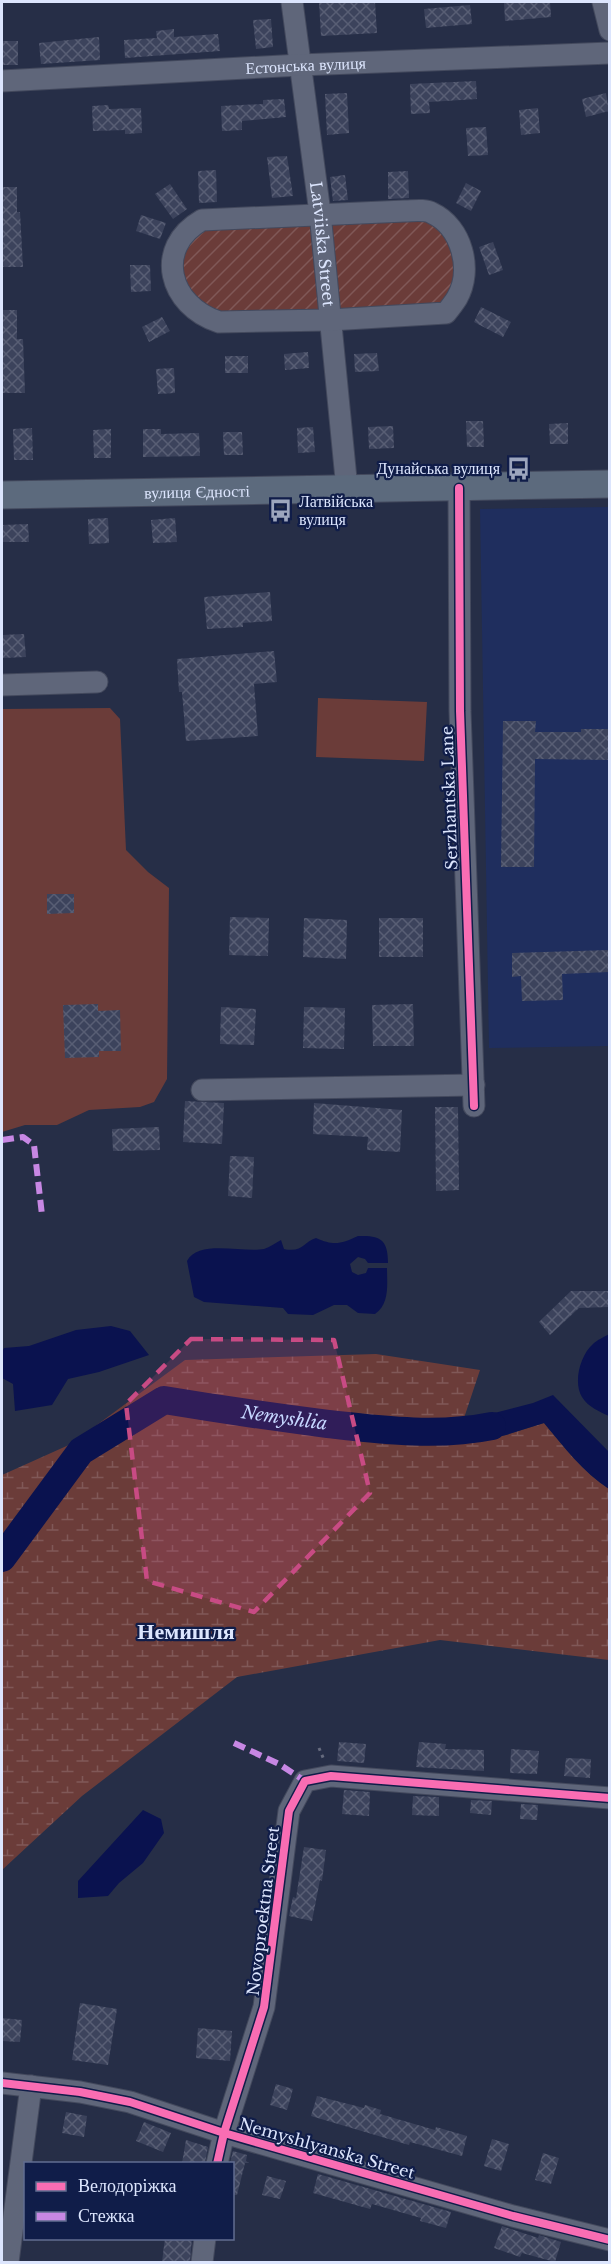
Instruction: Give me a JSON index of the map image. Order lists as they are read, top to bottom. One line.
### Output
{"streets":{"main road":["вулиця Єдності"],"street":["Естонська вулиця","Latviiska Street","Serzhantska Lane","Novoproektna Street","Nemyshlyanska Street"]},"crossings":[["Естонська вулиця","Latviiska Street"],["Latviiska Street","вулиця Єдності"],["вулиця Єдності","Serzhantska Lane"],["Novoproektna Street","Nemyshlyanska Street"]],"districts":["Немишля"],"water":["Nemyshlia"],"places":{"bus stop":["Дунайська вулиця","Латвійська вулиця"]},"legend":["Велодоріжка","Стежка"]}
